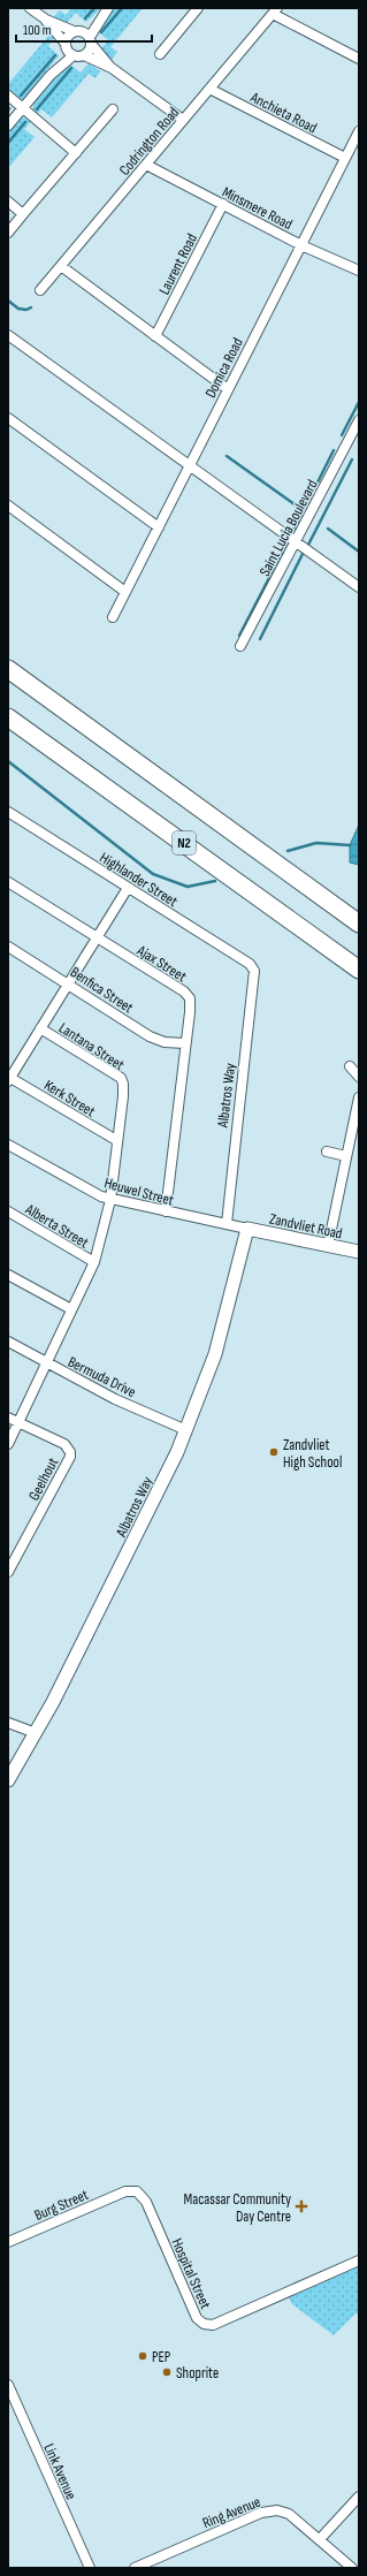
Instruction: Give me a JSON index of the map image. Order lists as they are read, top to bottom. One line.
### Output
{"streets":{"highway":["N2"],"street":["Anchieta Road","Codrington Road","Minsmere Road","Laurent Road","Domica Road","Saint Lucia Boulevard","Highlander Street","Ajax Street","Benfica Street","Lantana Street","Albatros Way","Kerk Street","Heuwel Street","Alberta Street","Zandvliet Road","Bermuda Drive","Geelhout","Burg Street","Hospital Street","Link Avenue","Ring Avenue"]},"crossings":[["Anchieta Road","Codrington Road"],["Anchieta Road","Domica Road"],["Codrington Road","Minsmere Road"],["Minsmere Road","Laurent Road"],["Minsmere Road","Domica Road"],["Highlander Street","Albatros Way"],["Ajax Street","Benfica Street"],["Ajax Street","Heuwel Street"],["Lantana Street","Kerk Street"],["Lantana Street","Heuwel Street"],["Lantana Street","Alberta Street"],["Lantana Street","Bermuda Drive"],["Lantana Street","Geelhout"],["Albatros Way","Heuwel Street"],["Albatros Way","Zandvliet Road"],["Albatros Way","Bermuda Drive"],["Heuwel Street","Zandvliet Road"],["Burg Street","Hospital Street"]],"places":{"other":["Zandvliet High School","PEP","Shoprite"],"health":["Macassar Community Day Centre"]},"scale_bar":"100 m"}
